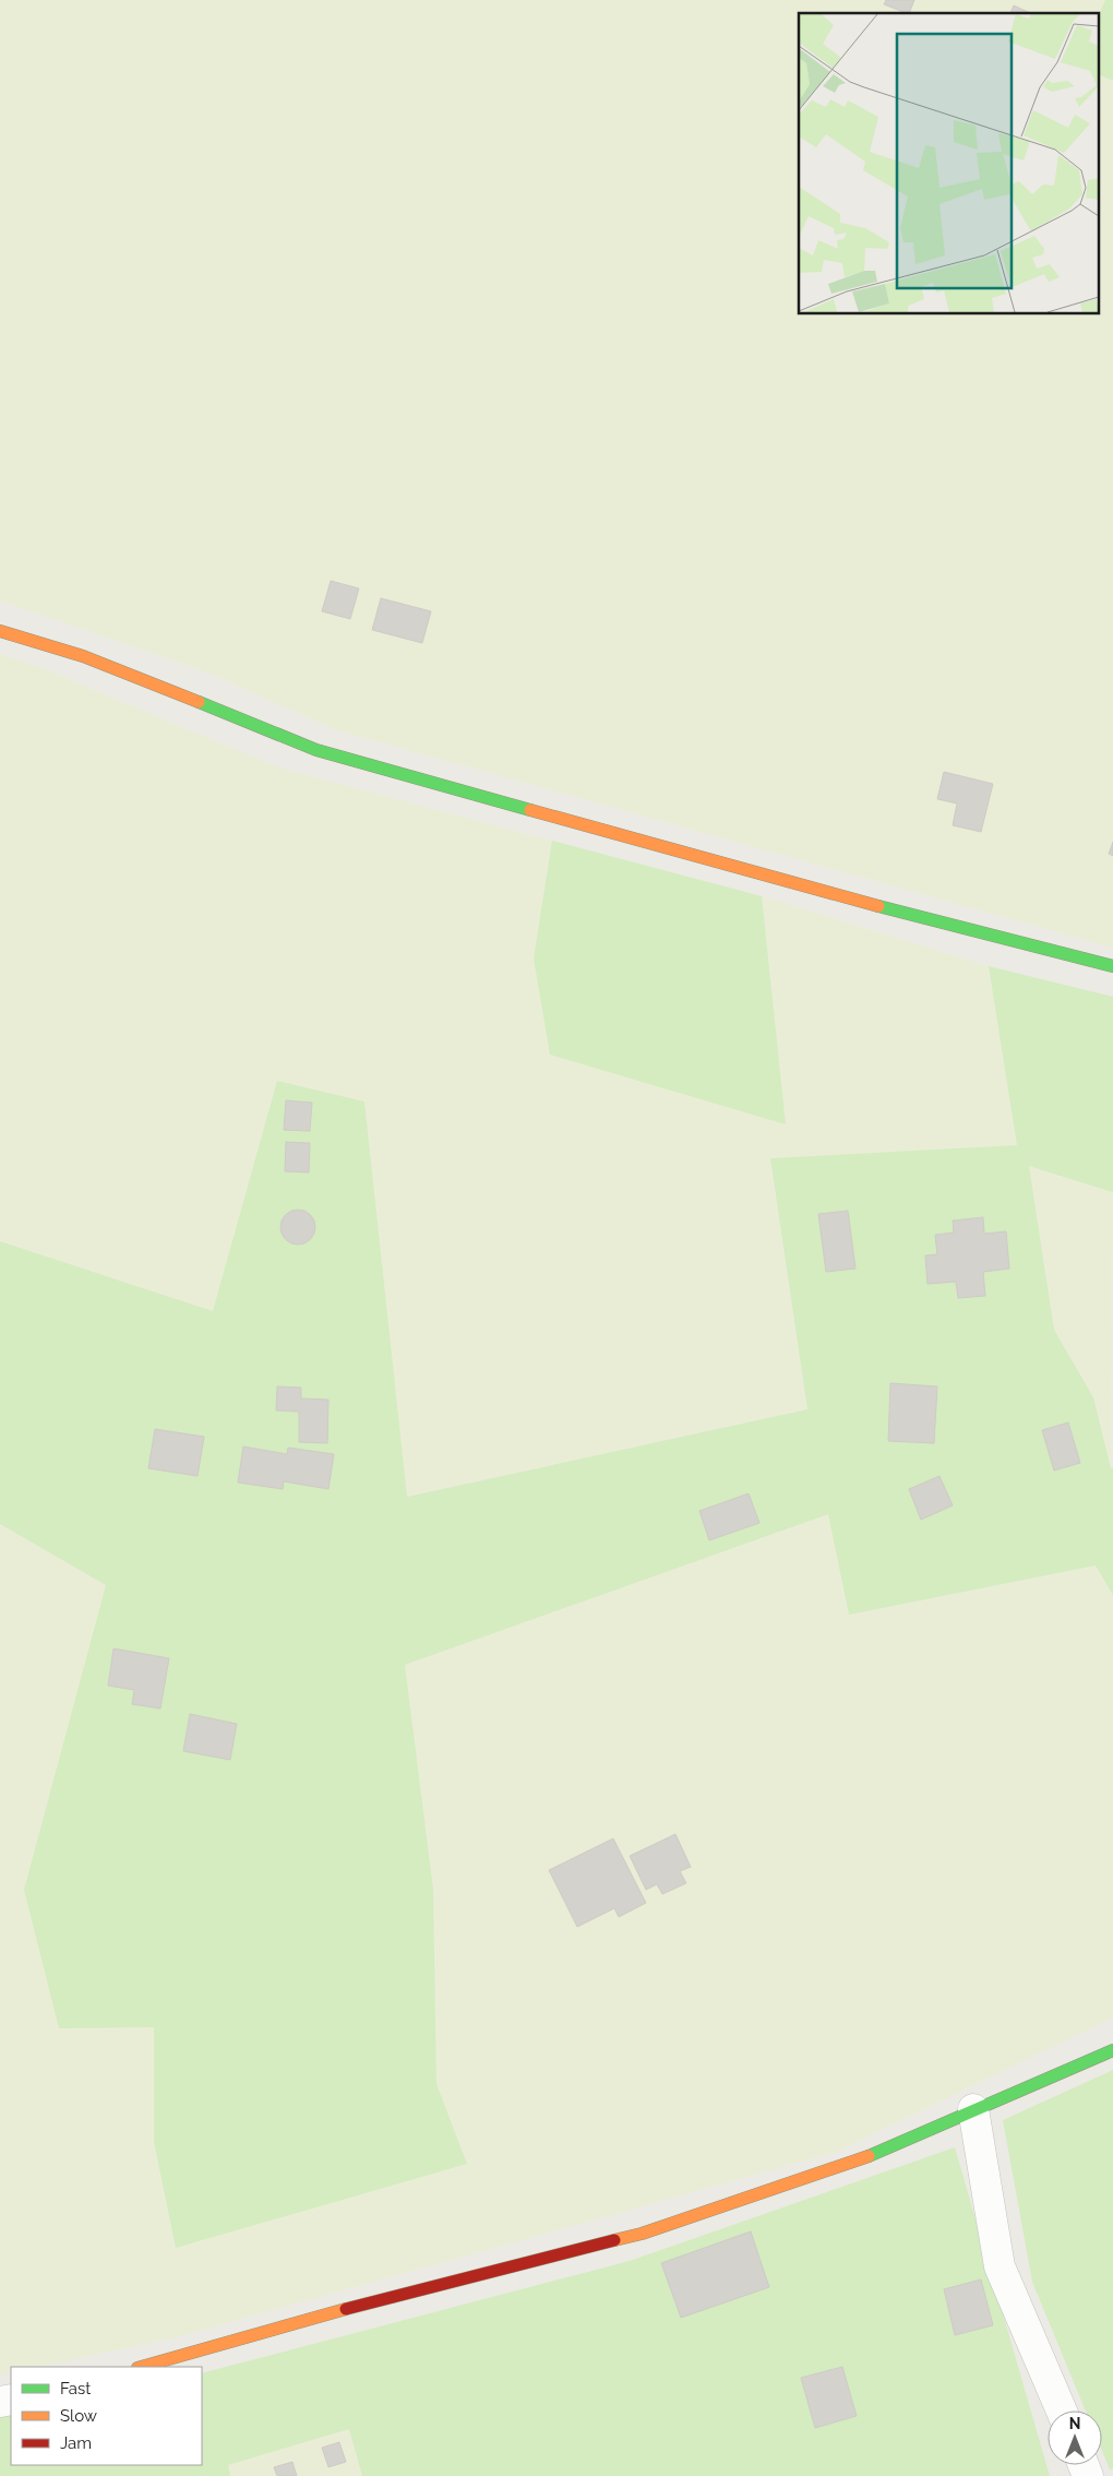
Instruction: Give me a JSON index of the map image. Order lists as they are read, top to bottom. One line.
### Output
{"legend":["Fast","Slow","Jam"],"north":"top"}
